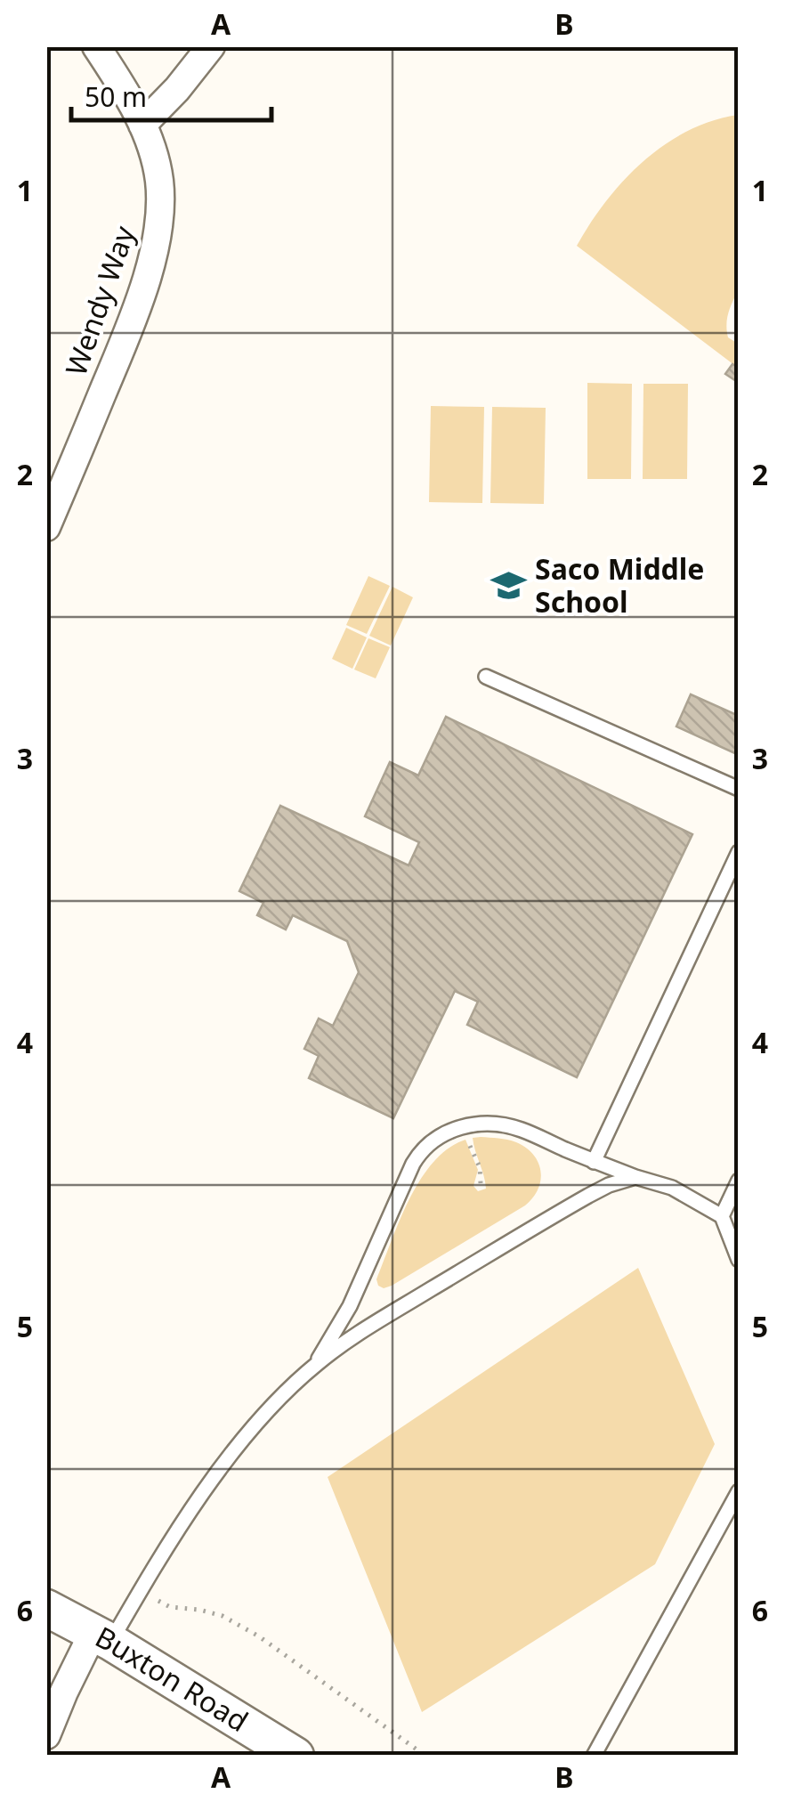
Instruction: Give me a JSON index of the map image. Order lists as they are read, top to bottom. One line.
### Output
{"streets":{"main road":["Buxton Road"],"street":["Wendy Way"]},"places":{"school or university":["Saco Middle School"]},"scale_bar":"50 m","grid":{"columns":["A","B"],"rows":["1","2","3","4","5","6"]}}
